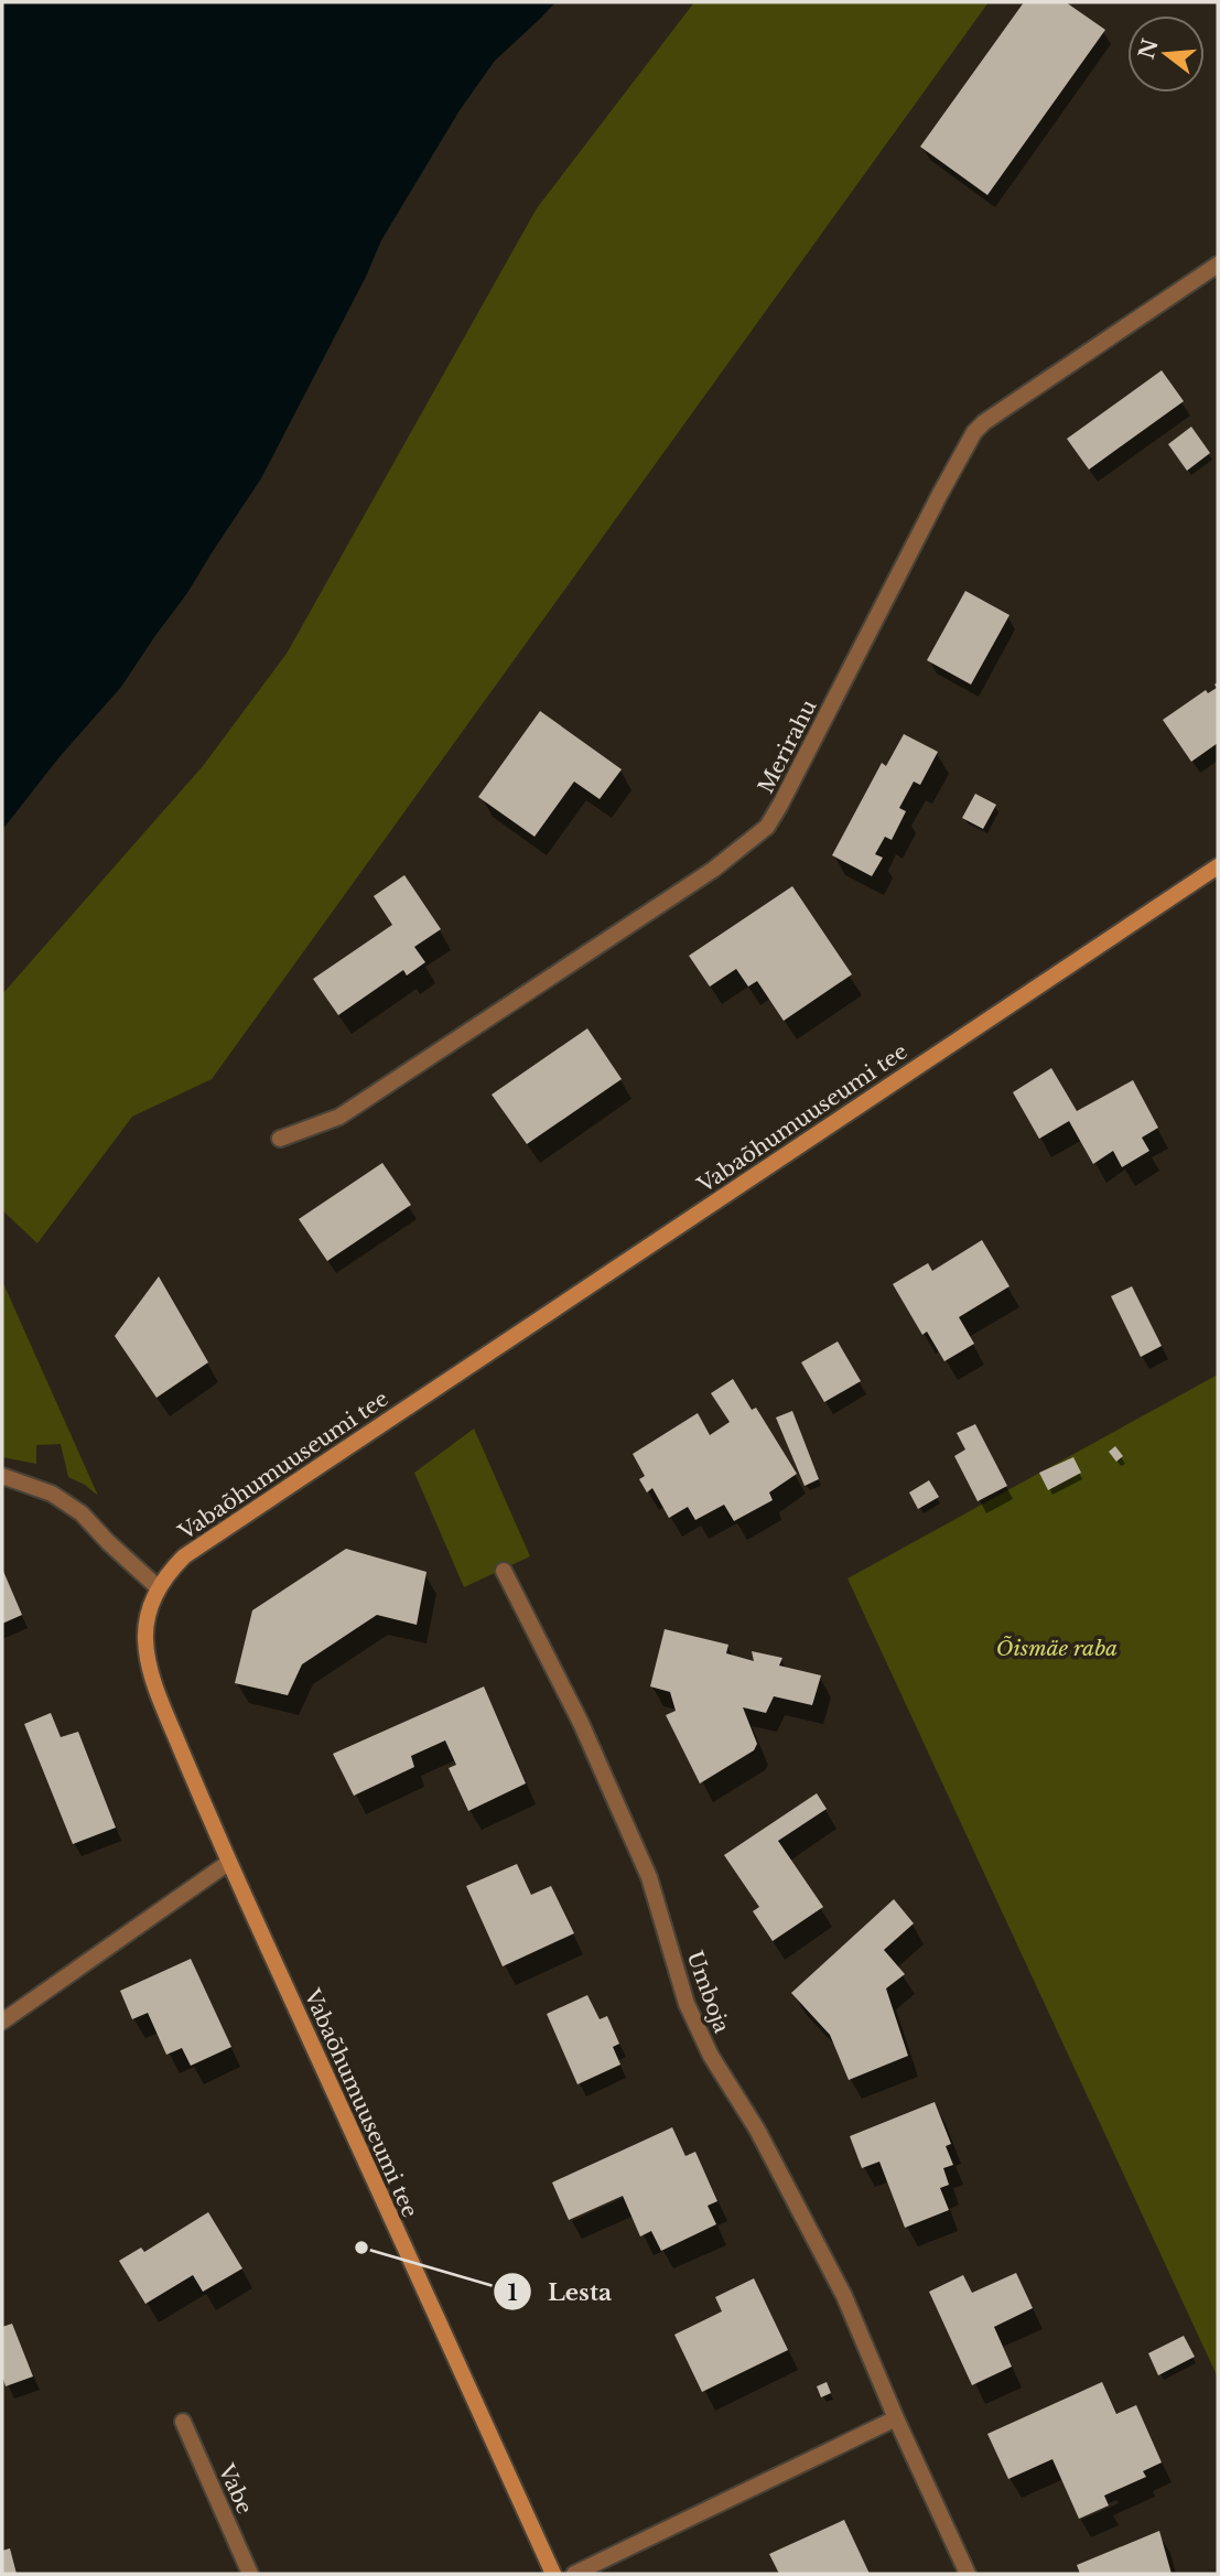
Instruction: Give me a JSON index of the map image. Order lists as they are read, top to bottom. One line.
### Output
{"streets":{"street":["Merirahu","Vabaõhumuuseumi tee","Umboja","Vabe"]},"parks":["Õismäe raba"],"places":["Lesta"],"north":"left"}
